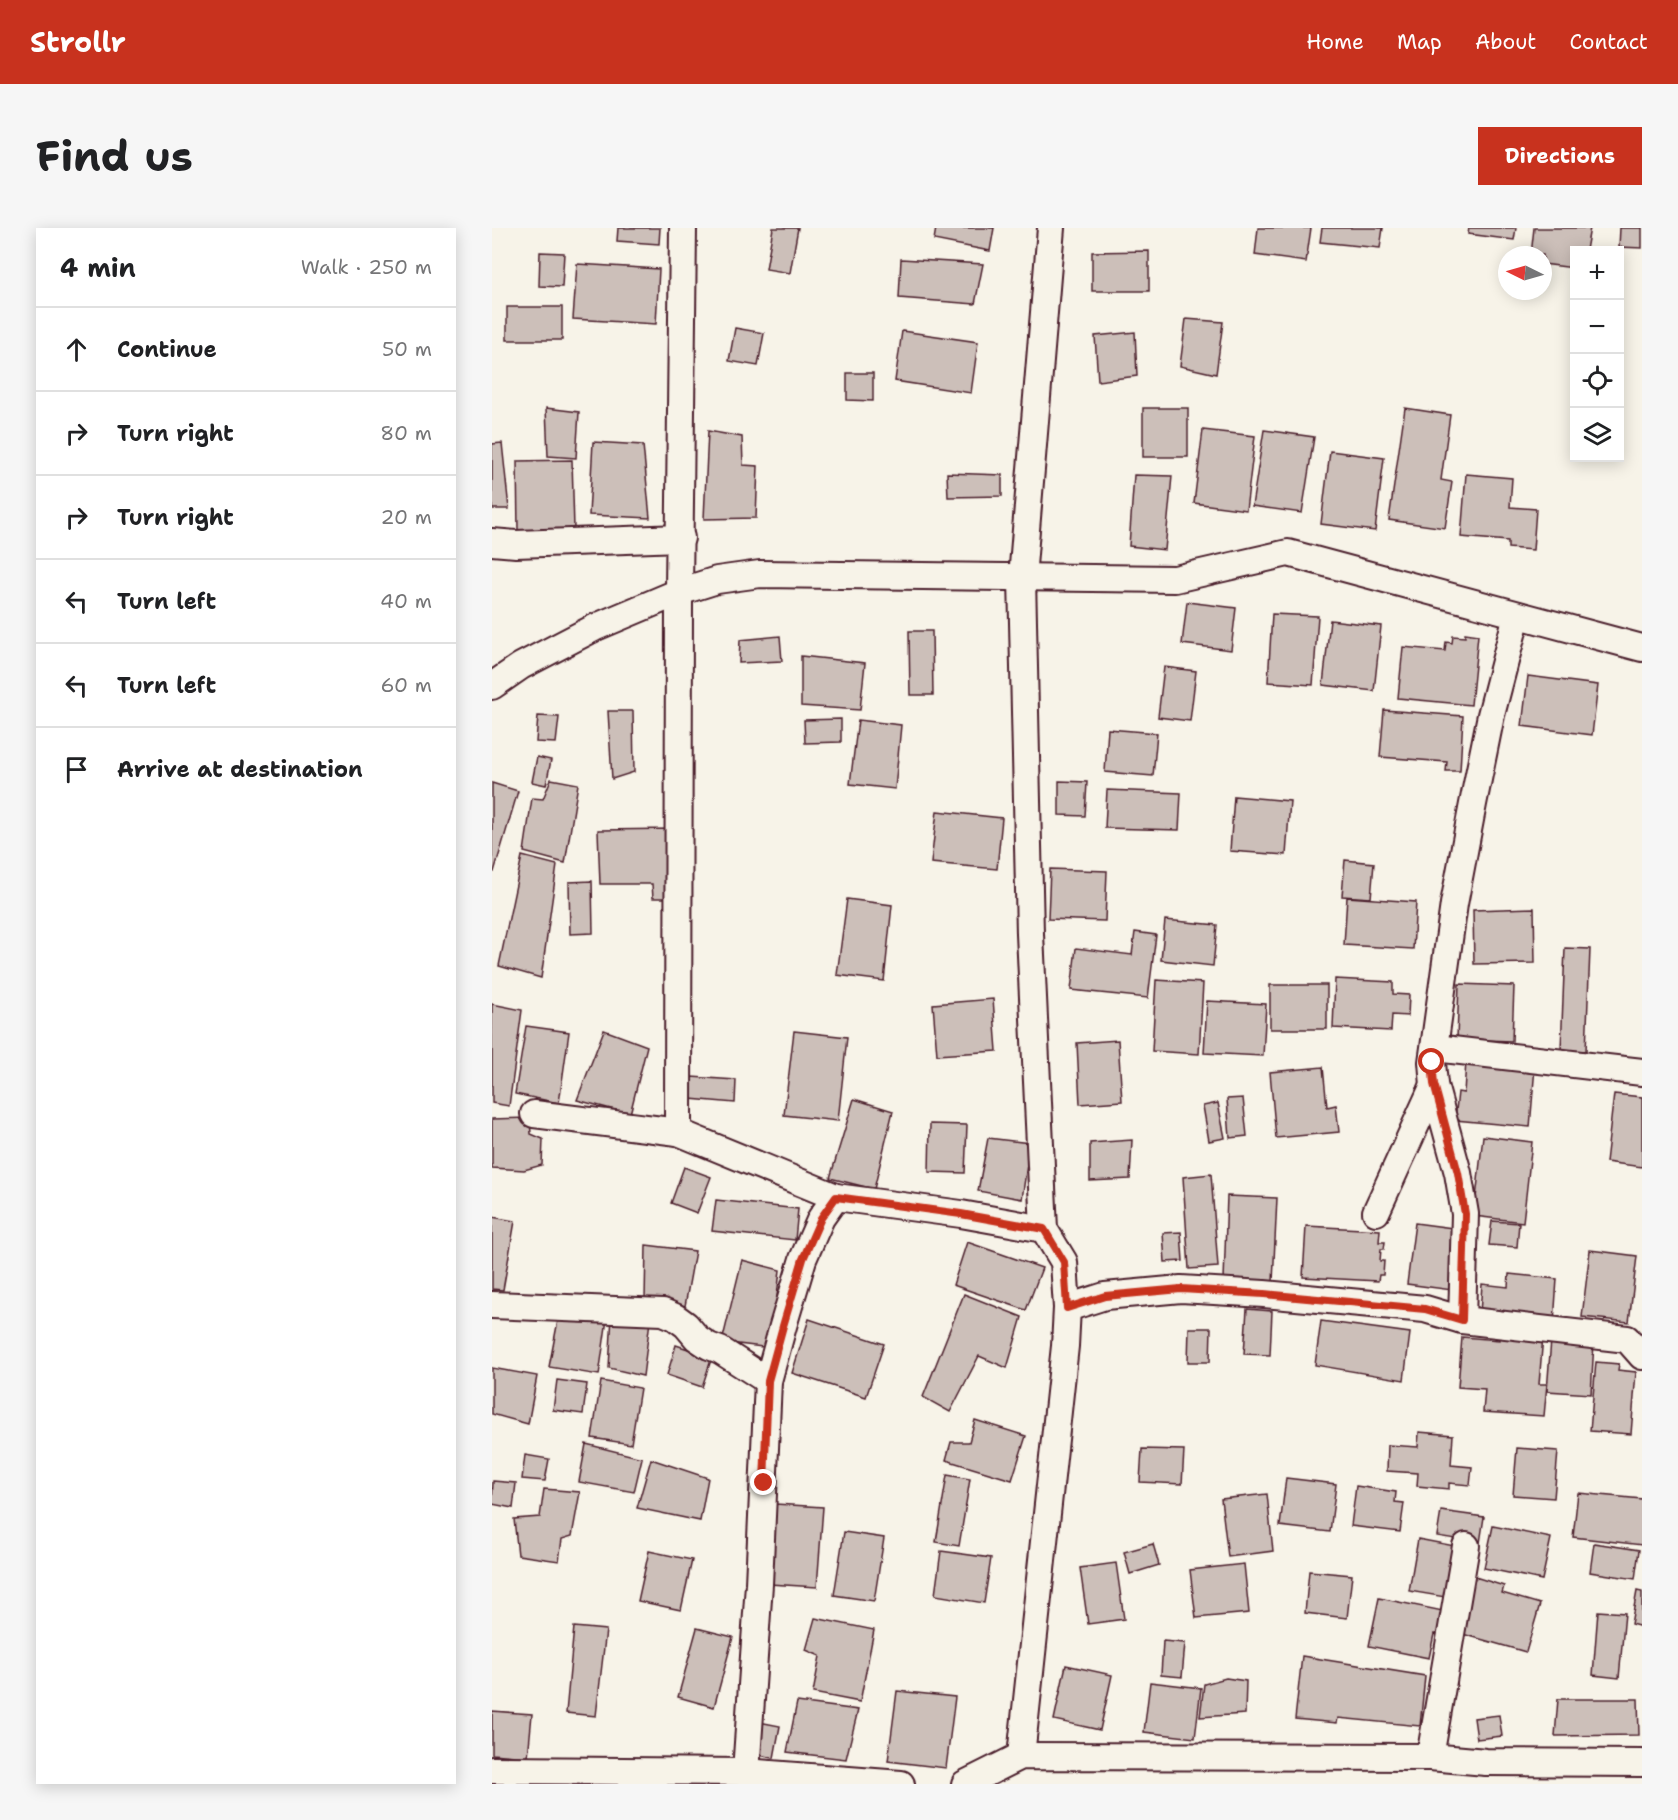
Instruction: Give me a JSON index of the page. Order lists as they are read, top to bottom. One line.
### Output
{"north":"left","page":{"header":"Strollr","nav":["Home","Map","About","Contact"],"buttons":"Directions","title":"Find us","heading":["4 min","Walk · 250 m"],"map_buttons":["+","−"],"list":[["Continue","50 m"],["Turn right","80 m"],["Turn right","20 m"],["Turn left","40 m"],["Turn left","60 m"],"Arrive at destination"]}}
